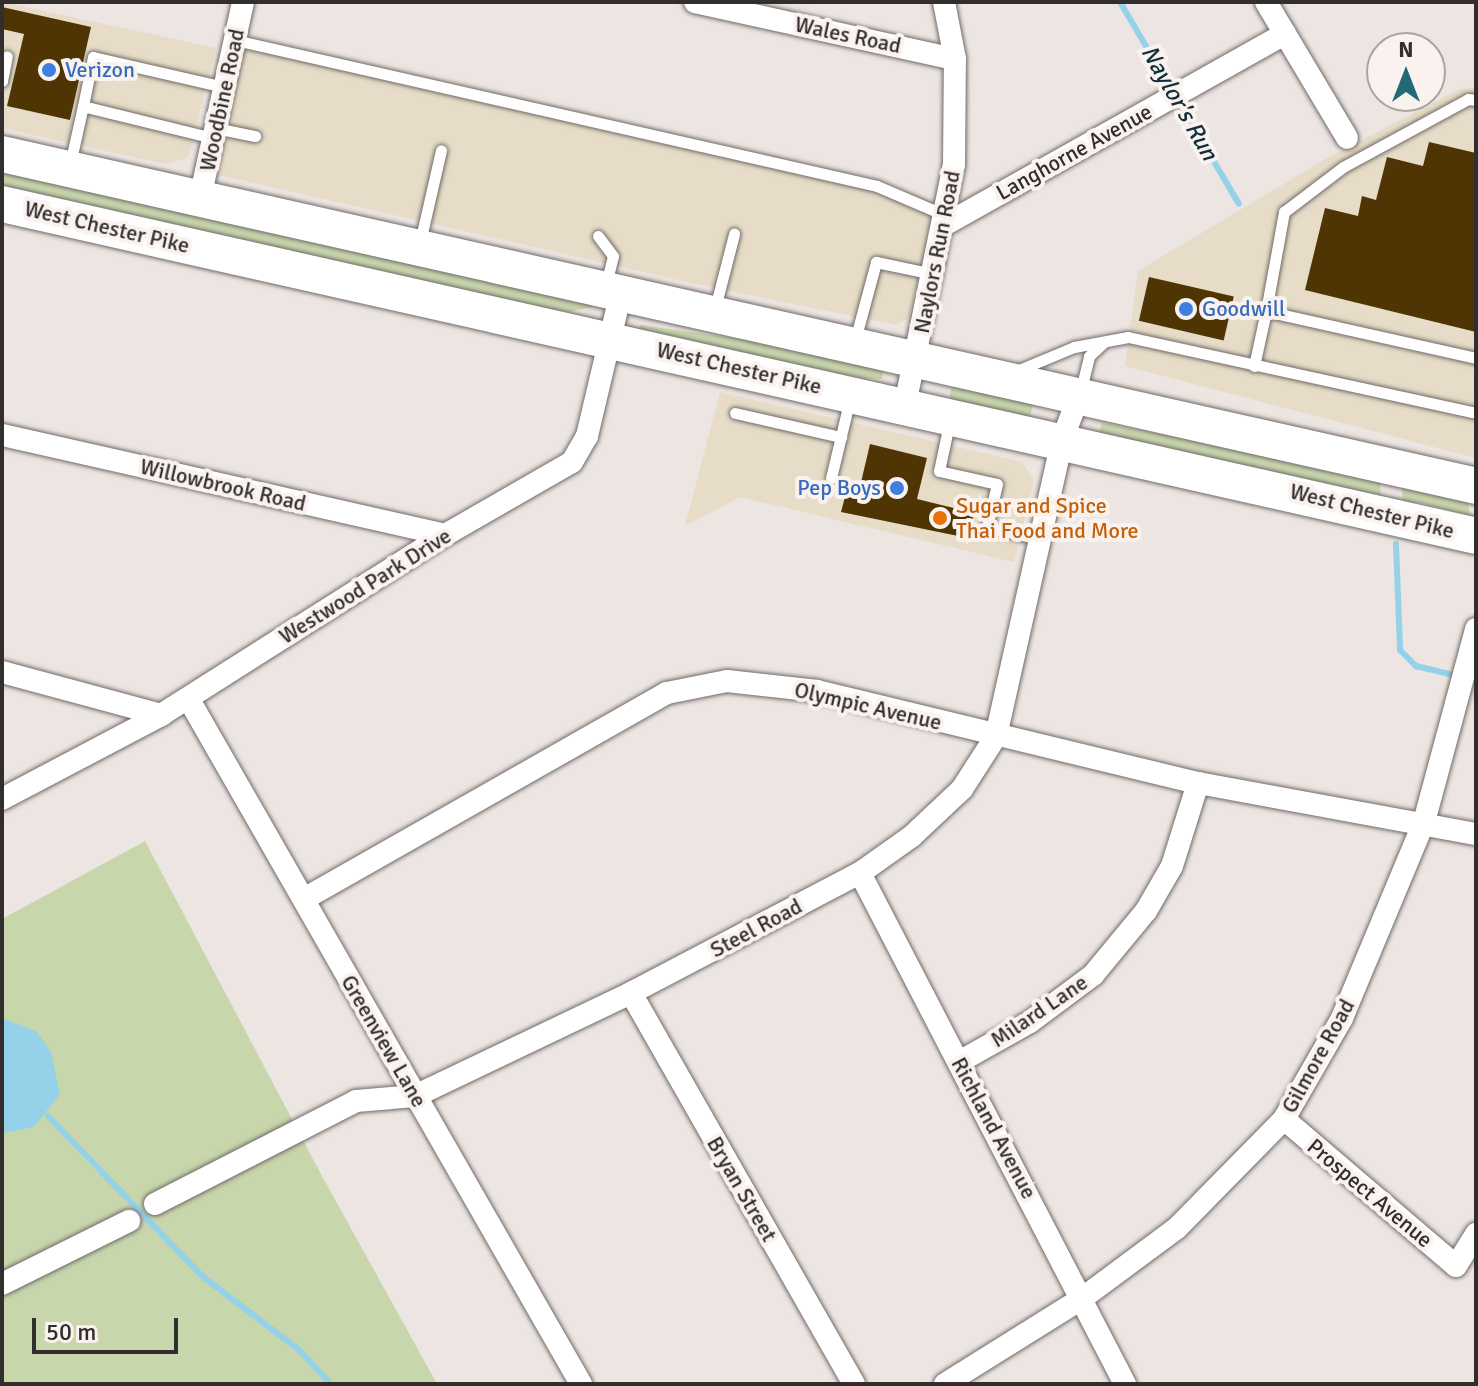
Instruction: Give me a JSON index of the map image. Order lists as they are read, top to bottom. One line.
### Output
{"streets":{"highway":["West Chester Pike"],"street":["Wales Road","Woodbine Road","Langhorne Avenue","Naylors Run Road","Willowbrook Road","Westwood Park Drive","Olympic Avenue","Steel Road","Milard Lane","Greenview Lane","Gilmore Road","Richland Avenue","Bryan Street","Prospect Avenue"]},"crossings":[["Wales Road","Naylors Run Road"],["Langhorne Avenue","Naylors Run Road"],["West Chester Pike","Naylors Run Road"],["West Chester Pike","Westwood Park Drive"],["West Chester Pike","Steel Road"],["Willowbrook Road","Westwood Park Drive"],["Westwood Park Drive","Greenview Lane"],["Olympic Avenue","Steel Road"],["Olympic Avenue","Milard Lane"],["Olympic Avenue","Greenview Lane"],["Olympic Avenue","Gilmore Road"],["Steel Road","Greenview Lane"],["Steel Road","Richland Avenue"],["Steel Road","Bryan Street"],["Milard Lane","Richland Avenue"],["Gilmore Road","Richland Avenue"],["Gilmore Road","Prospect Avenue"]],"water":["Naylor's Run"],"places":["Verizon","Goodwill","Pep Boys","Sugar and Spice Thai Food and More"],"scale_bar":"50 m","north":"top"}
